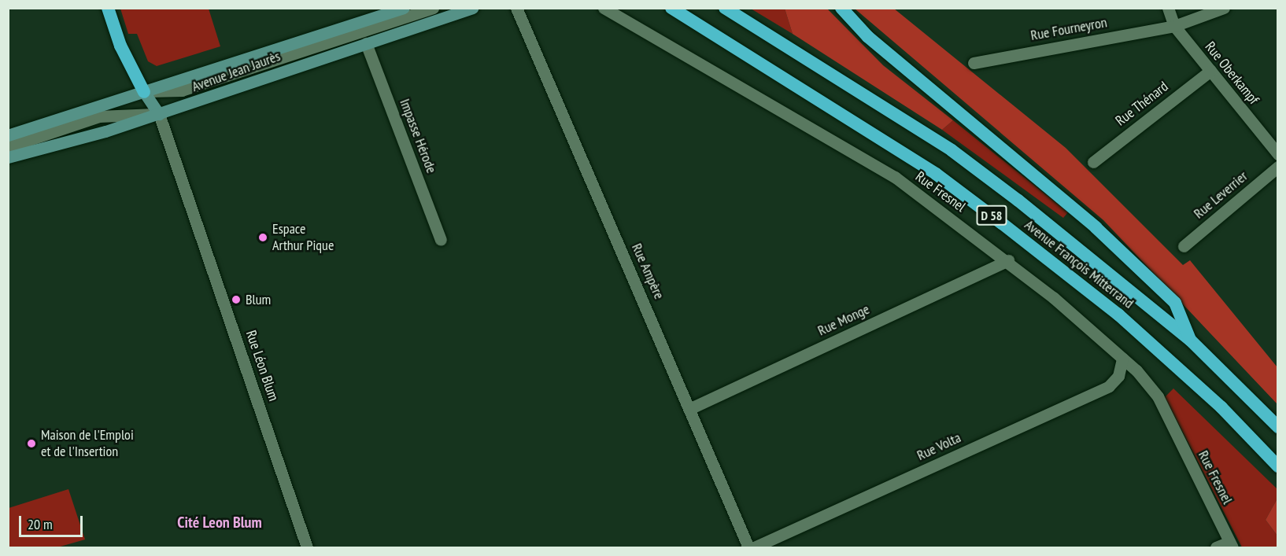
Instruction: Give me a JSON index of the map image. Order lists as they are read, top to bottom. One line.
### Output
{"streets":{"highway":["D 58","Avenue François Mitterrand"],"main road":["Avenue Jean Jaurès"],"street":["Rue Fourneyron","Rue Oberkampf","Rue Thénard","Impasse Hérode","Rue Fresnel","Rue Leverrier","Rue Ampère","Rue Monge","Rue Léon Blum","Rue Volta"]},"crossings":[["Rue Fourneyron","Rue Oberkampf"],["Avenue Jean Jaurès","Impasse Hérode"],["Avenue Jean Jaurès","Rue Léon Blum"],["Rue Oberkampf","Rue Thénard"],["Rue Fresnel","Rue Monge"],["Rue Fresnel","Rue Volta"],["Rue Ampère","Rue Monge"]],"districts":["Cité Leon Blum"],"places":["Espace Arthur Pique","Blum","Maison de l'Emploi et de l'Insertion"],"scale_bar":"20 m"}
